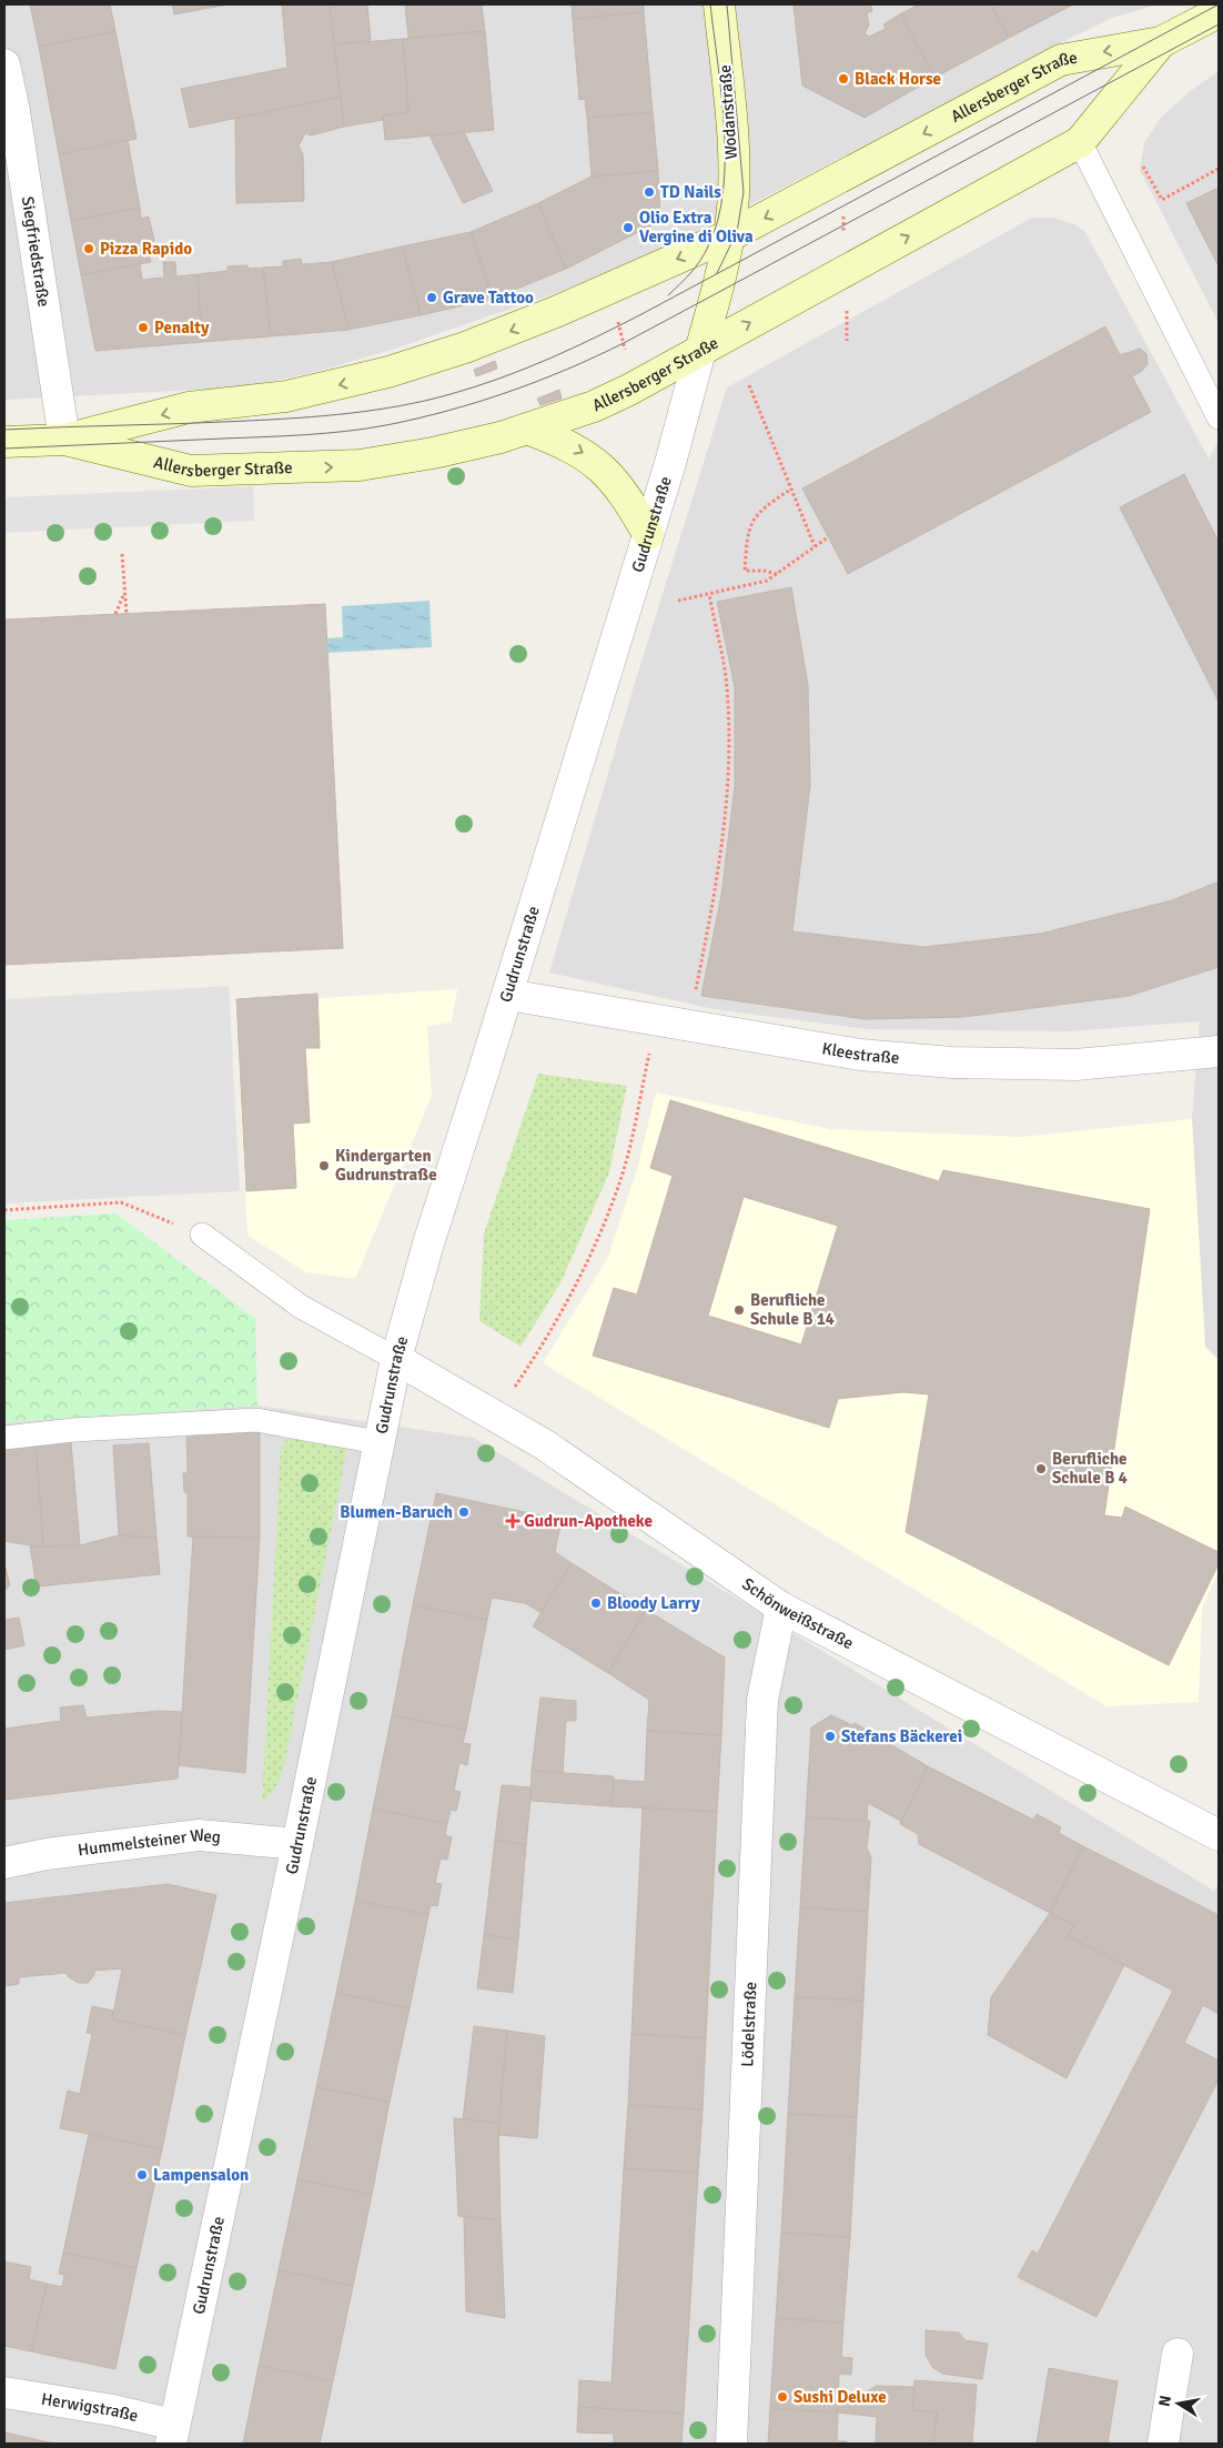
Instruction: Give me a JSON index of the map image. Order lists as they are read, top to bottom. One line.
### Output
{"streets":{"main road":["Allersberger Straße","Wodanstraße"],"street":["Siegfriedstraße","Gudrunstraße","Kleestraße","Schönweißstraße","Hummelsteiner Weg","Lödelstraße","Herwigstraße"]},"crossings":[["Allersberger Straße","Wodanstraße"],["Allersberger Straße","Siegfriedstraße"],["Allersberger Straße","Gudrunstraße"],["Wodanstraße","Gudrunstraße"],["Gudrunstraße","Kleestraße"],["Gudrunstraße","Schönweißstraße"],["Gudrunstraße","Hummelsteiner Weg"],["Gudrunstraße","Herwigstraße"],["Schönweißstraße","Lödelstraße"]],"places":{"other":["Black Horse","TD Nails","Olio Extra Vergine di Oliva","Pizza Rapido","Grave Tattoo","Penalty","Kindergarten Gudrunstraße","Berufliche Schule B 14","Berufliche Schule B 4","Blumen-Baruch","Bloody Larry","Stefans Bäckerei","Lampensalon","Sushi Deluxe"],"health":["Gudrun-Apotheke"]},"north":"left"}
